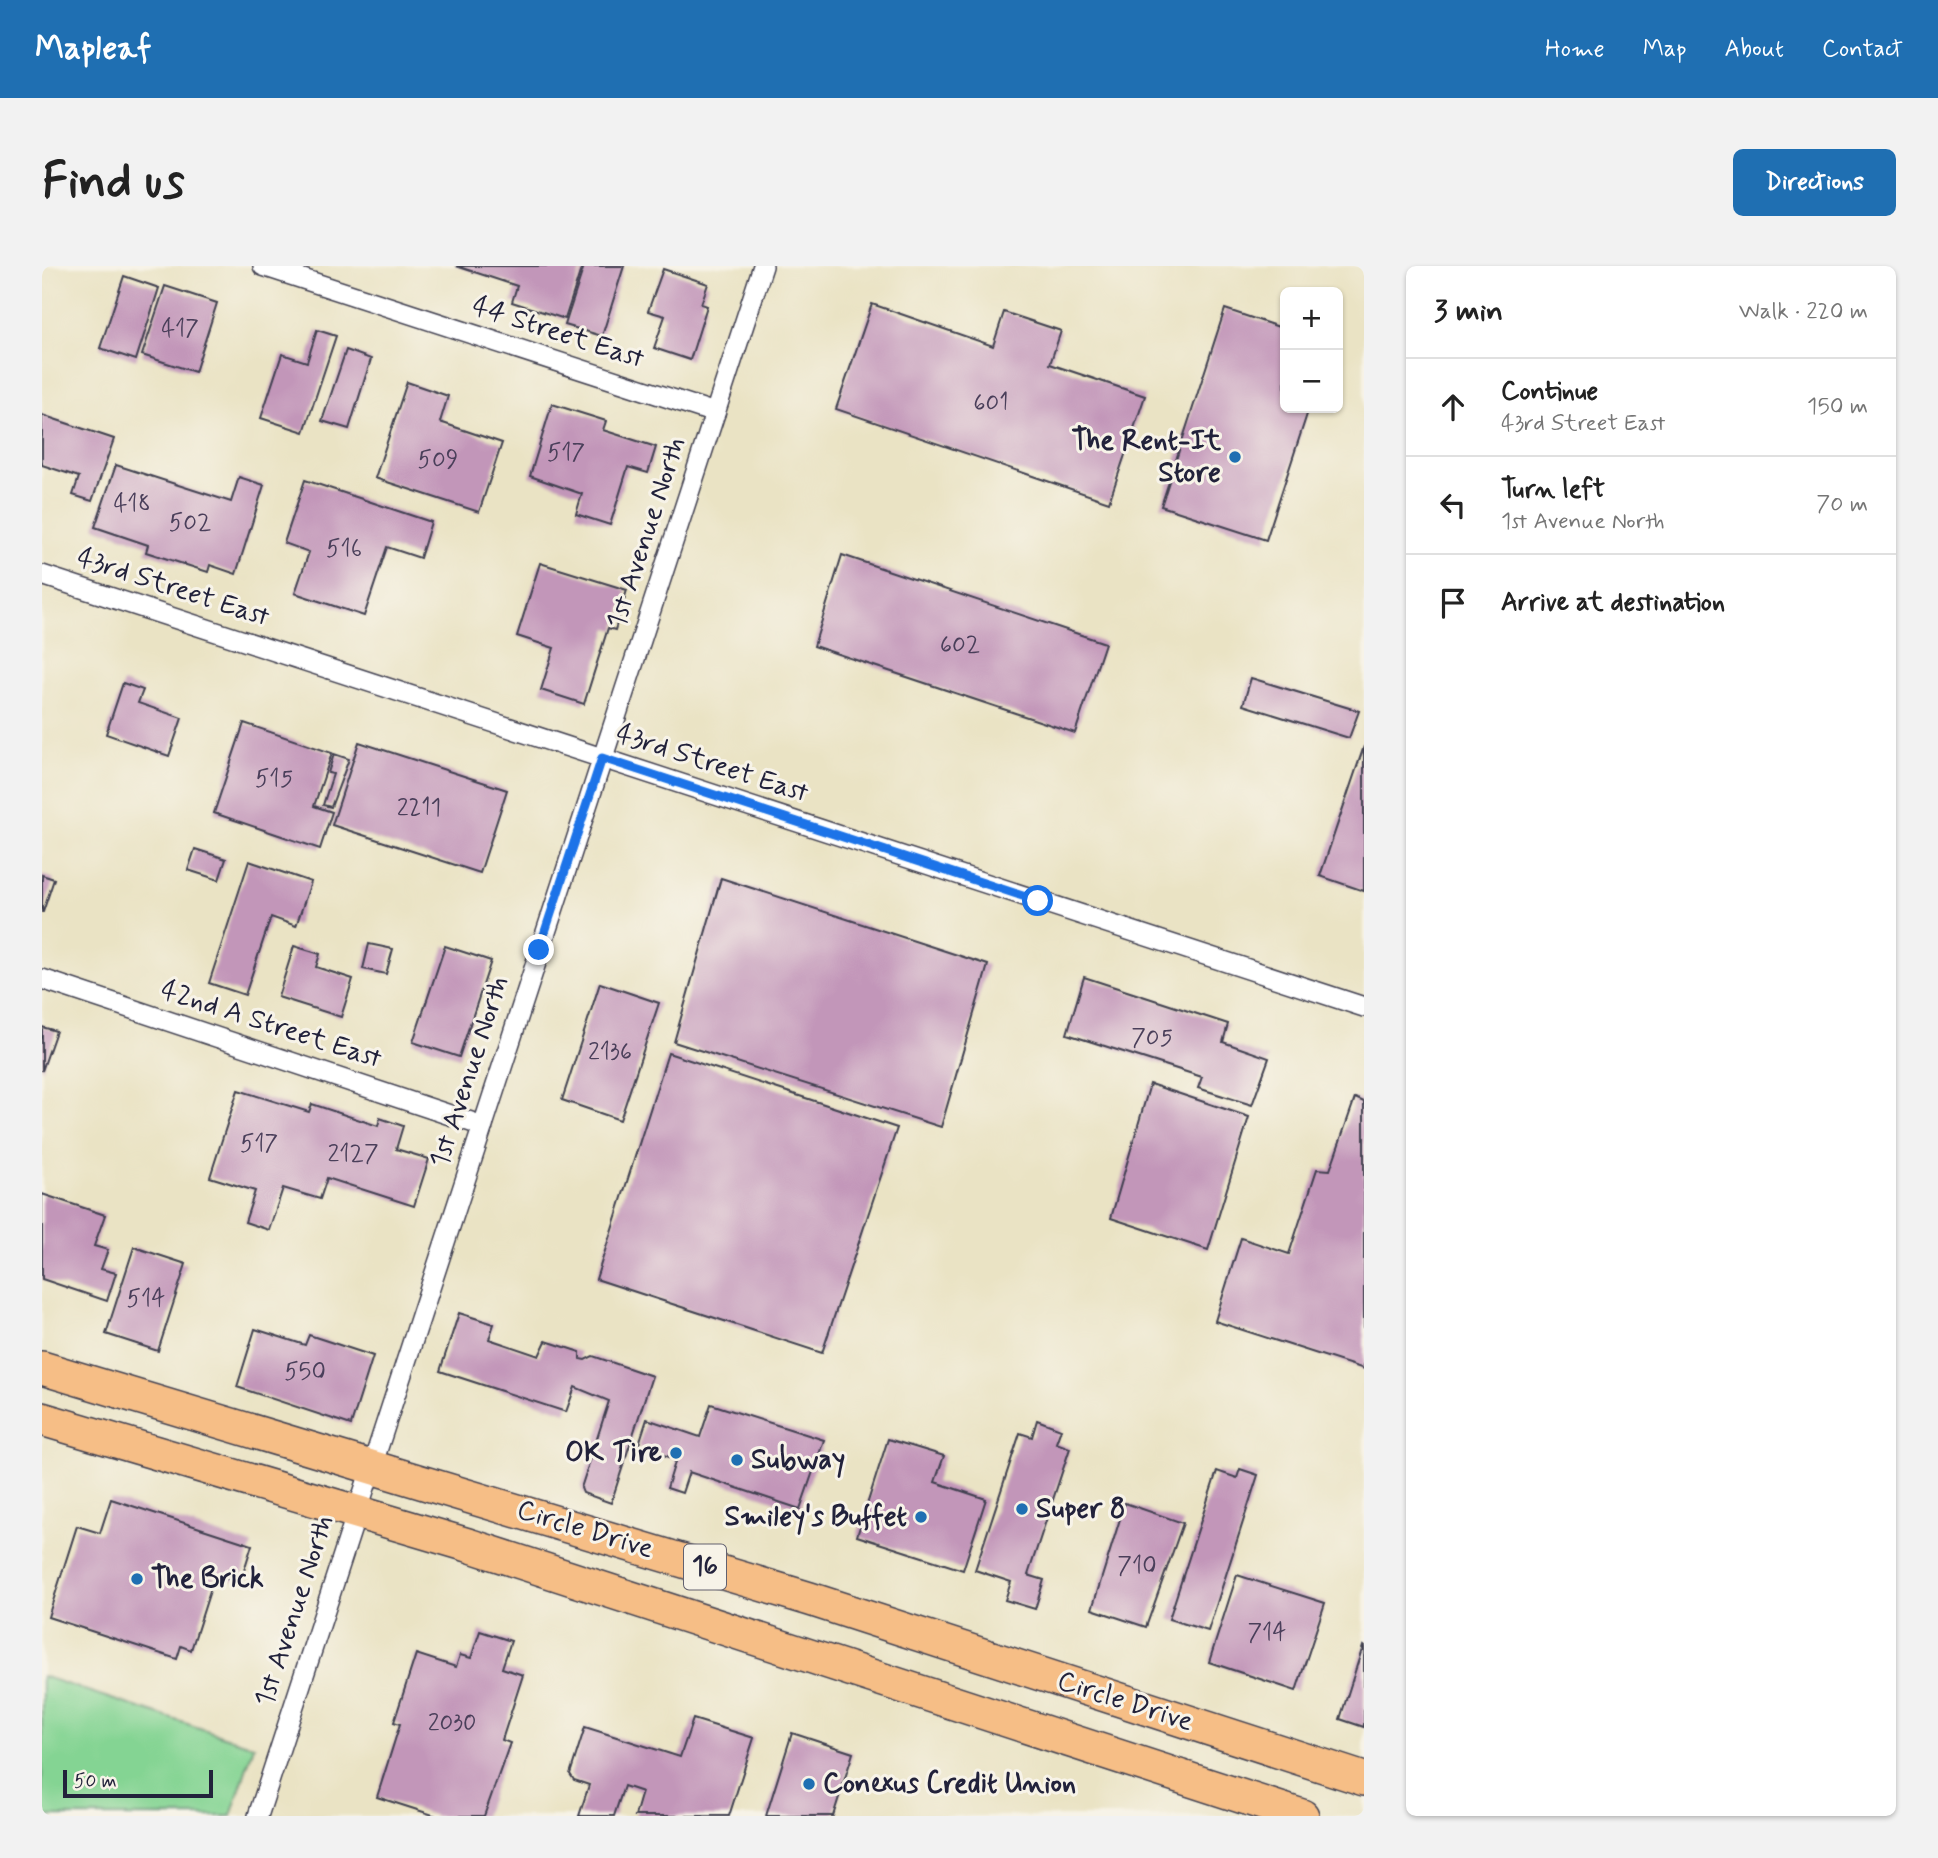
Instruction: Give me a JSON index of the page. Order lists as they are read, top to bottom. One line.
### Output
{"streets":{"highway":["Circle Drive","16"],"street":["44 Street East","1st Avenue North","43rd Street East","42nd A Street East"]},"crossings":[["44 Street East","1st Avenue North"],["1st Avenue North","43rd Street East"],["1st Avenue North","42nd A Street East"],["1st Avenue North","Circle Drive"]],"places":["The Rent-It Store","OK Tire","Subway","Super 8","Smiley's Buffet","The Brick","Conexus Credit Union"],"house_numbers":["417","601","517","509","418","502","516","602","515","2211","705","2136","517","2127","514","550","710","714","2030"],"scale_bar":"50 m","page":{"header":"Mapleaf","nav":["Home","Map","About","Contact"],"buttons":"Directions","title":"Find us","heading":["3 min","Walk · 220 m"],"map_buttons":["+","−"],"list":[["Continue","43rd Street East","150 m"],["Turn left","1st Avenue North","70 m"],"Arrive at destination"],"scale":"50 m"}}
